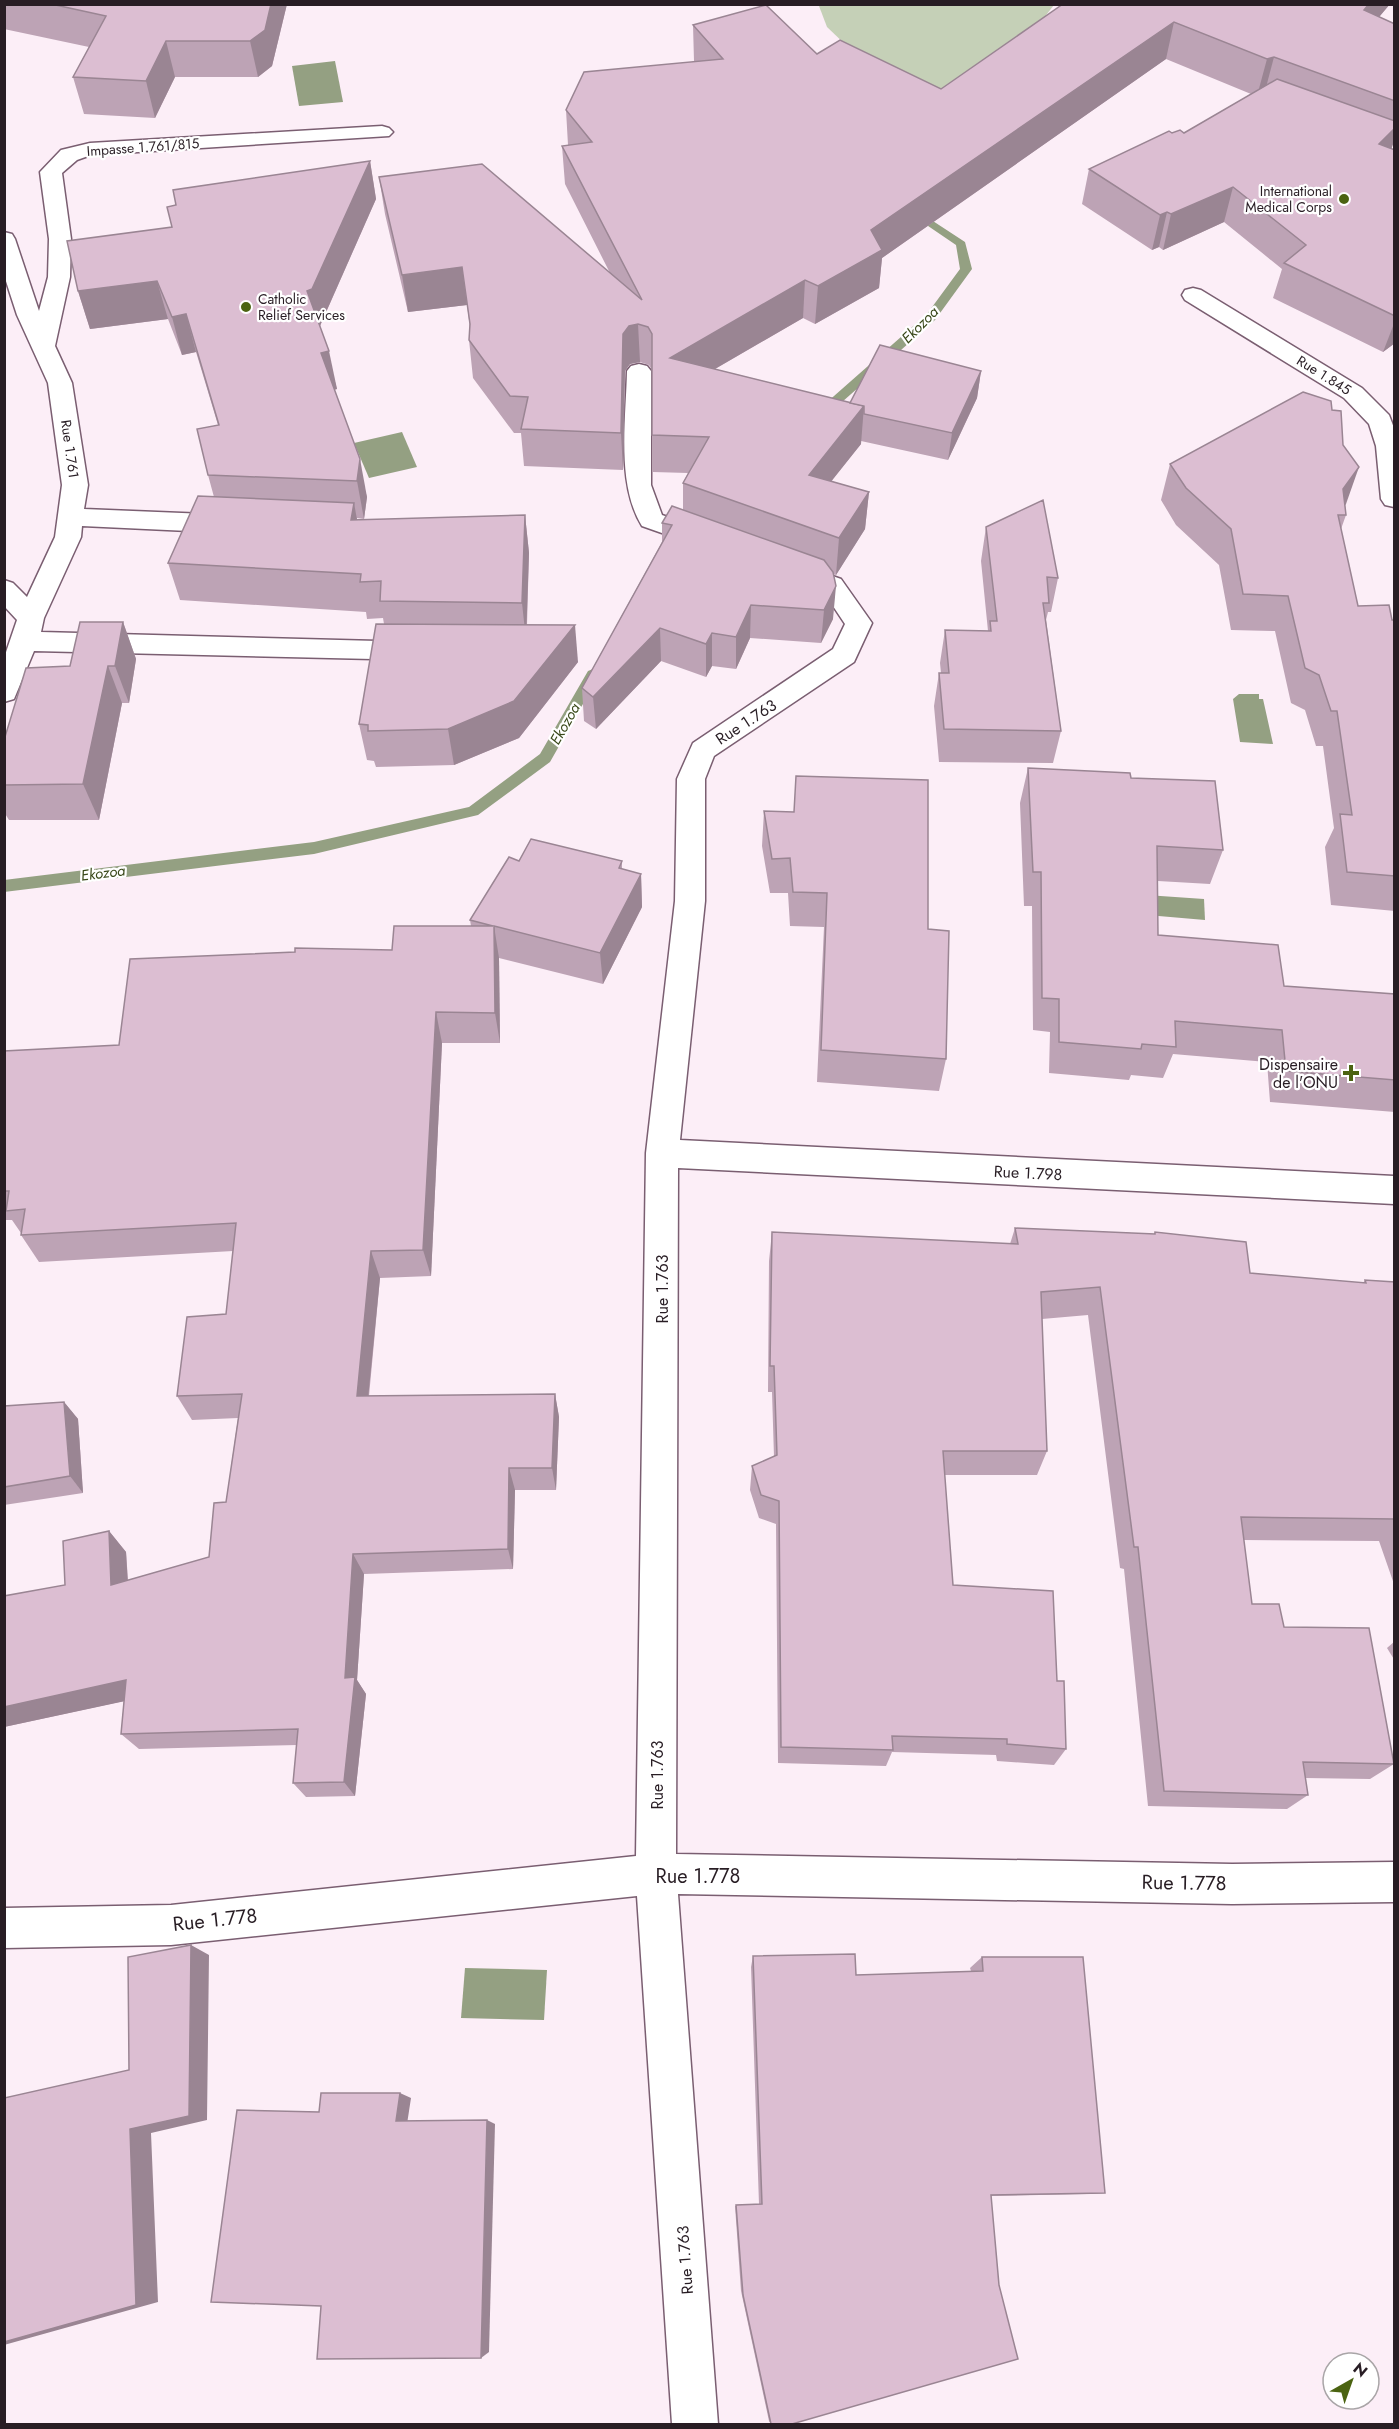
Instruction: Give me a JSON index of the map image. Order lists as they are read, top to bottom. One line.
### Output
{"streets":{"street":["Impasse 1.761/815","Rue 1.845","Rue 1.761","Rue 1.763","Rue 1.798","Rue 1.778"]},"crossings":[["Impasse 1.761/815","Rue 1.761"],["Rue 1.763","Rue 1.798"],["Rue 1.763","Rue 1.778"]],"water":["Ekozoa"],"places":{"other":["International Medical Corps","Catholic Relief Services"],"health":["Dispensaire de l'ONU"]},"north":"top right"}
